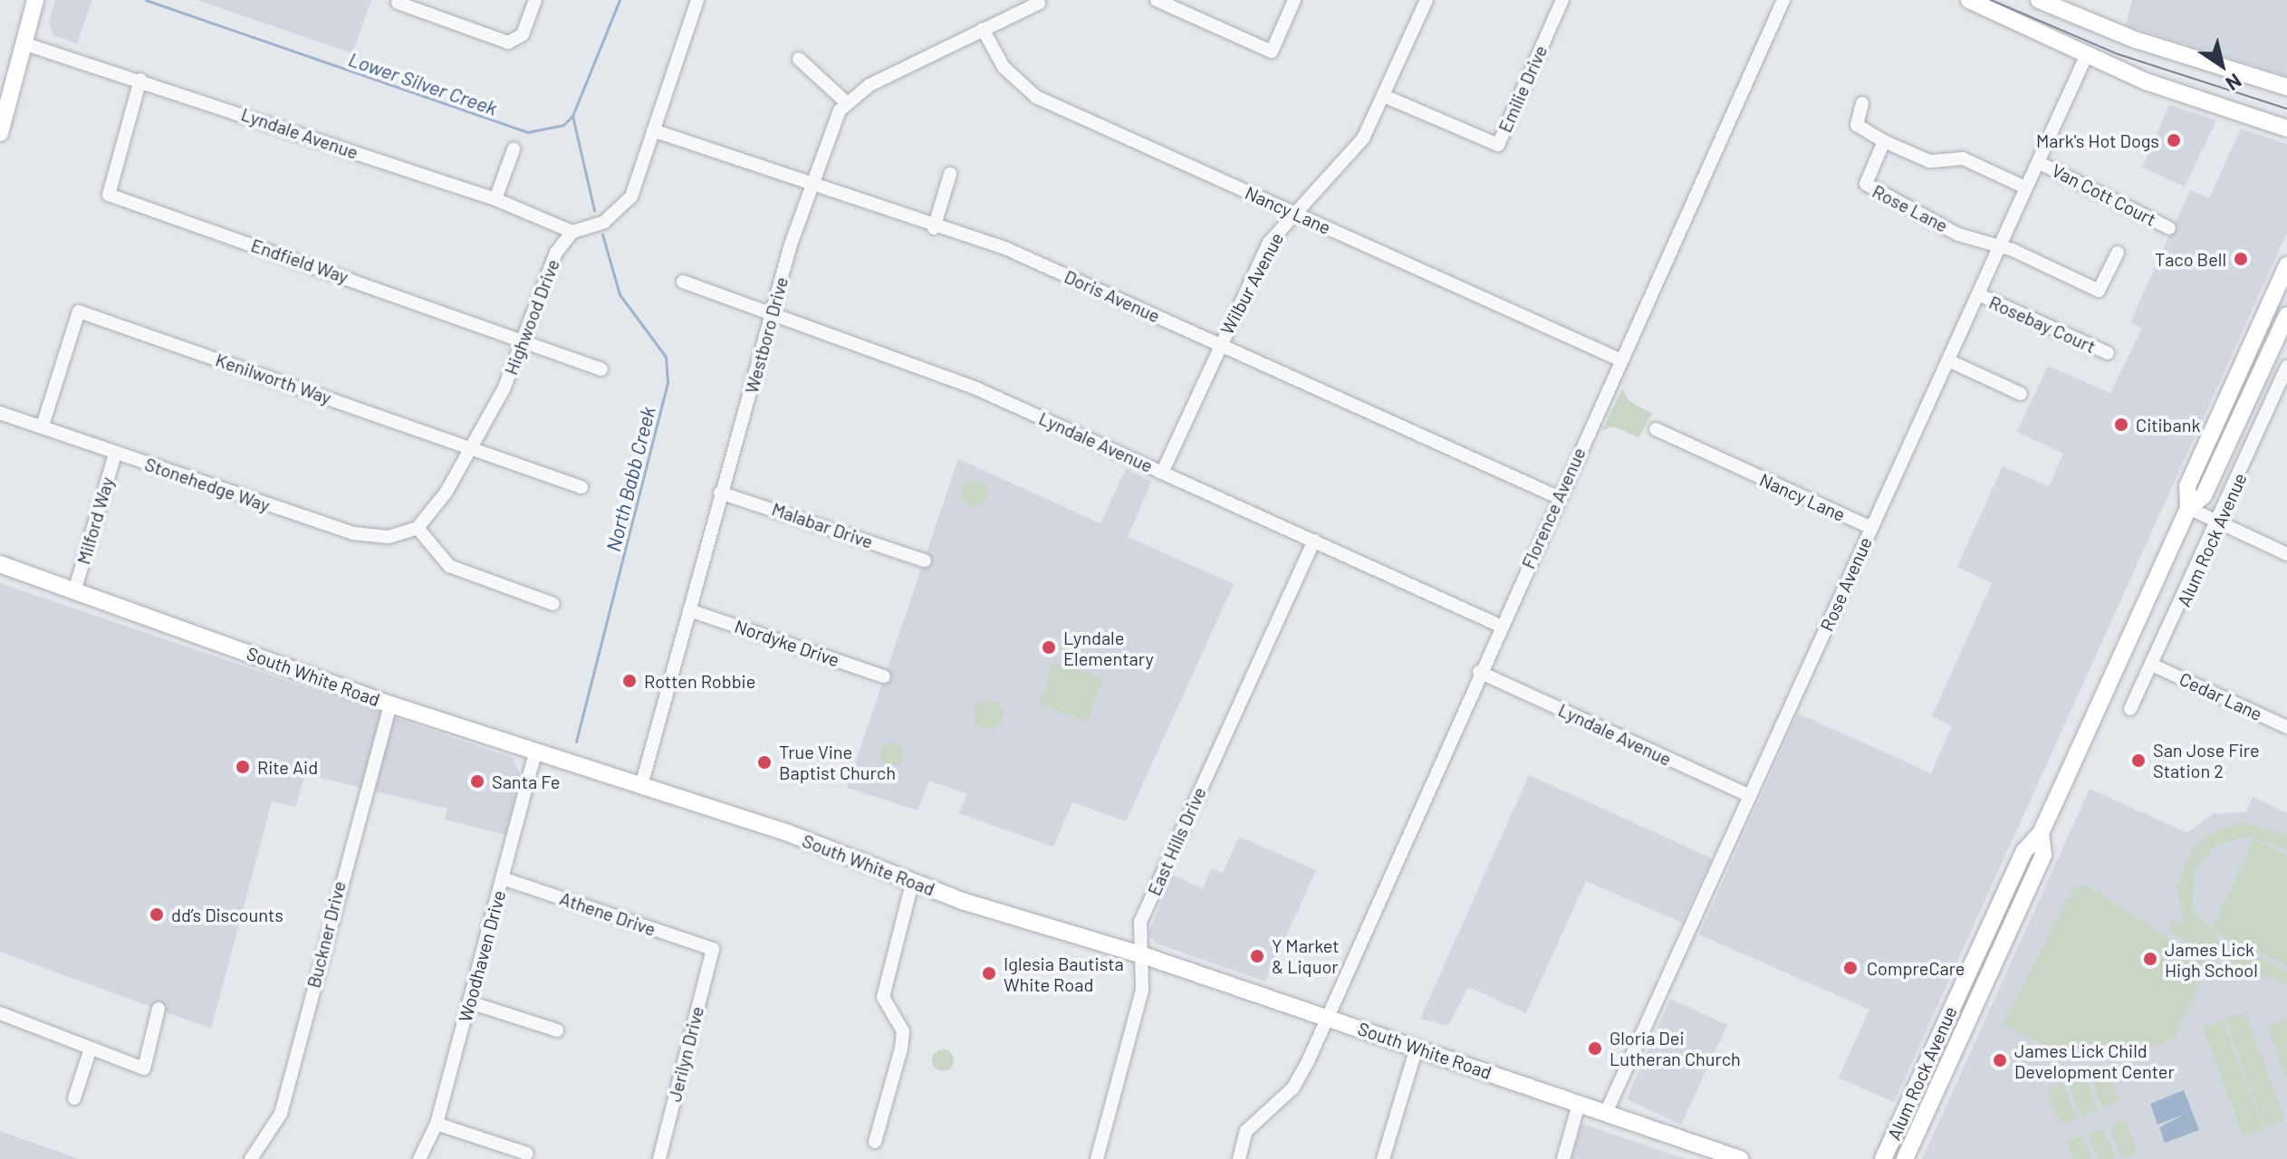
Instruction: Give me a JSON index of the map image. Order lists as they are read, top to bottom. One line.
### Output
{"streets":{"main road":["Alum Rock Avenue","South White Road"],"street":["Emilie Drive","Lyndale Avenue","Van Cott Court","Rose Lane","Nancy Lane","Endfield Way","Wilbur Avenue","Doris Avenue","Highwood Drive","Rosebay Court","Westboro Drive","Kenilworth Way","Stonehedge Way","Florence Avenue","Milford Way","Malabar Drive","Rose Avenue","Nordyke Drive","Cedar Lane","East Hills Drive","Athene Drive","Buckner Drive","Woodhaven Drive","Jerilyn Drive"]},"crossings":[["Emilie Drive","Wilbur Avenue"],["Lyndale Avenue","Endfield Way"],["Lyndale Avenue","Wilbur Avenue"],["Lyndale Avenue","Highwood Drive"],["Lyndale Avenue","Westboro Drive"],["Lyndale Avenue","Florence Avenue"],["Lyndale Avenue","Rose Avenue"],["Lyndale Avenue","East Hills Drive"],["Van Cott Court","Rose Avenue"],["Rose Lane","Rose Avenue"],["Nancy Lane","Wilbur Avenue"],["Nancy Lane","Florence Avenue"],["Nancy Lane","Rose Avenue"],["Endfield Way","Highwood Drive"],["Wilbur Avenue","Doris Avenue"],["Doris Avenue","Westboro Drive"],["Doris Avenue","Florence Avenue"],["Highwood Drive","Kenilworth Way"],["Highwood Drive","Stonehedge Way"],["Rosebay Court","Rose Avenue"],["Westboro Drive","Malabar Drive"],["Westboro Drive","Nordyke Drive"],["Westboro Drive","South White Road"],["Kenilworth Way","Stonehedge Way"],["Stonehedge Way","Milford Way"],["Florence Avenue","South White Road"],["Milford Way","South White Road"],["Alum Rock Avenue","Cedar Lane"],["Rose Avenue","South White Road"],["South White Road","East Hills Drive"],["South White Road","Buckner Drive"],["South White Road","Woodhaven Drive"],["Athene Drive","Woodhaven Drive"],["Athene Drive","Jerilyn Drive"]],"water":["Lower Silver Creek","North Babb Creek"],"places":["Mark's Hot Dogs","Taco Bell","Citibank","Lyndale Elementary","Rotten Robbie","San Jose Fire Station 2","True Vine Baptist Church","Rite Aid","Santa Fe","dd’s Discounts","Y Market & Liquor","James Lick High School","CompreCare","Iglesia Bautista White Road","Gloria Dei Lutheran Church","James Lick Child Development Center"],"north":"bottom right"}
